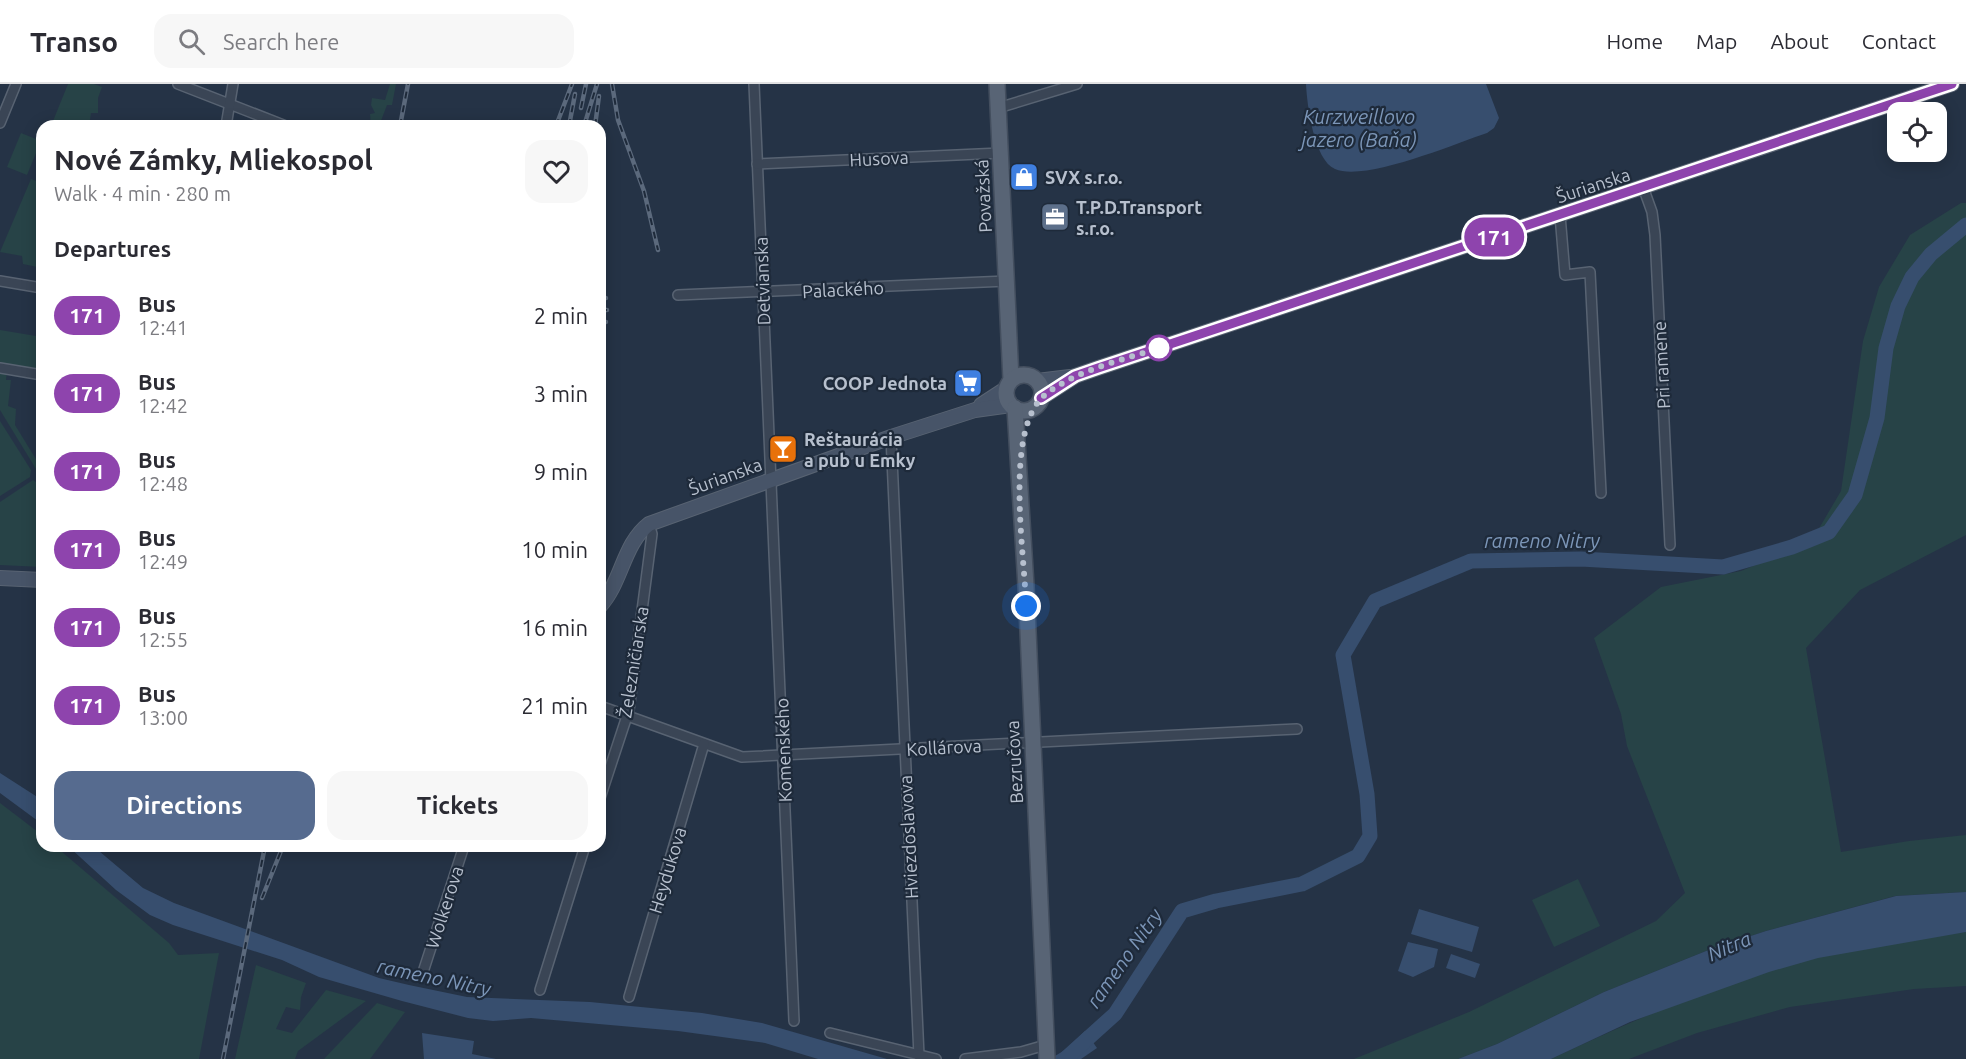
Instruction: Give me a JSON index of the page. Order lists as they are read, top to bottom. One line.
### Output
{"streets":{"main road":["Považská","Bezručova"],"street":["Husova","Šurianska","Detvianska","Palackého","Pri ramene","Železničiarska","Kollárova","Komenského","Hviezdoslavova","Heydukova","Wolkerova"]},"crossings":[["Husova","Považská"],["Husova","Detvianska"],["Šurianska","Považská"],["Šurianska","Detvianska"],["Šurianska","Pri ramene"],["Šurianska","Železničiarska"],["Šurianska","Komenského"],["Šurianska","Bezručova"],["Šurianska","Hviezdoslavova"],["Považská","Palackého"],["Považská","Bezručova"],["Detvianska","Palackého"],["Detvianska","Komenského"],["Železničiarska","Kollárova"],["Kollárova","Komenského"],["Kollárova","Bezručova"],["Kollárova","Hviezdoslavova"],["Kollárova","Heydukova"]],"water":["Kurzweillovo jazero (Baňa)","rameno Nitry","Nitra"],"places":{"shop":["SVX s.r.o."],"office":["T.P.D.Transport s.r.o."],"supermarket":["COOP Jednota"],"bar":["Reštaurácia a pub u Emky"]},"lines":["bus line 171"],"page":{"header":"Transo","search":"Search here","nav":["Home","Map","About","Contact"],"on_map":"171","heading":[["Nové Zámky, Mliekospol","Walk · 4 min · 280 m"],"Departures"],"list":[{"mark":"171","name":"Bus","note":"12:41","value":"2 min"},{"mark":"171","name":"Bus","note":"12:42","value":"3 min"},{"mark":"171","name":"Bus","note":"12:48","value":"9 min"},{"mark":"171","name":"Bus","note":"12:49","value":"10 min"},{"mark":"171","name":"Bus","note":"12:55","value":"16 min"},{"mark":"171","name":"Bus","note":"13:00","value":"21 min"}],"buttons":["Directions","Tickets"]}}
